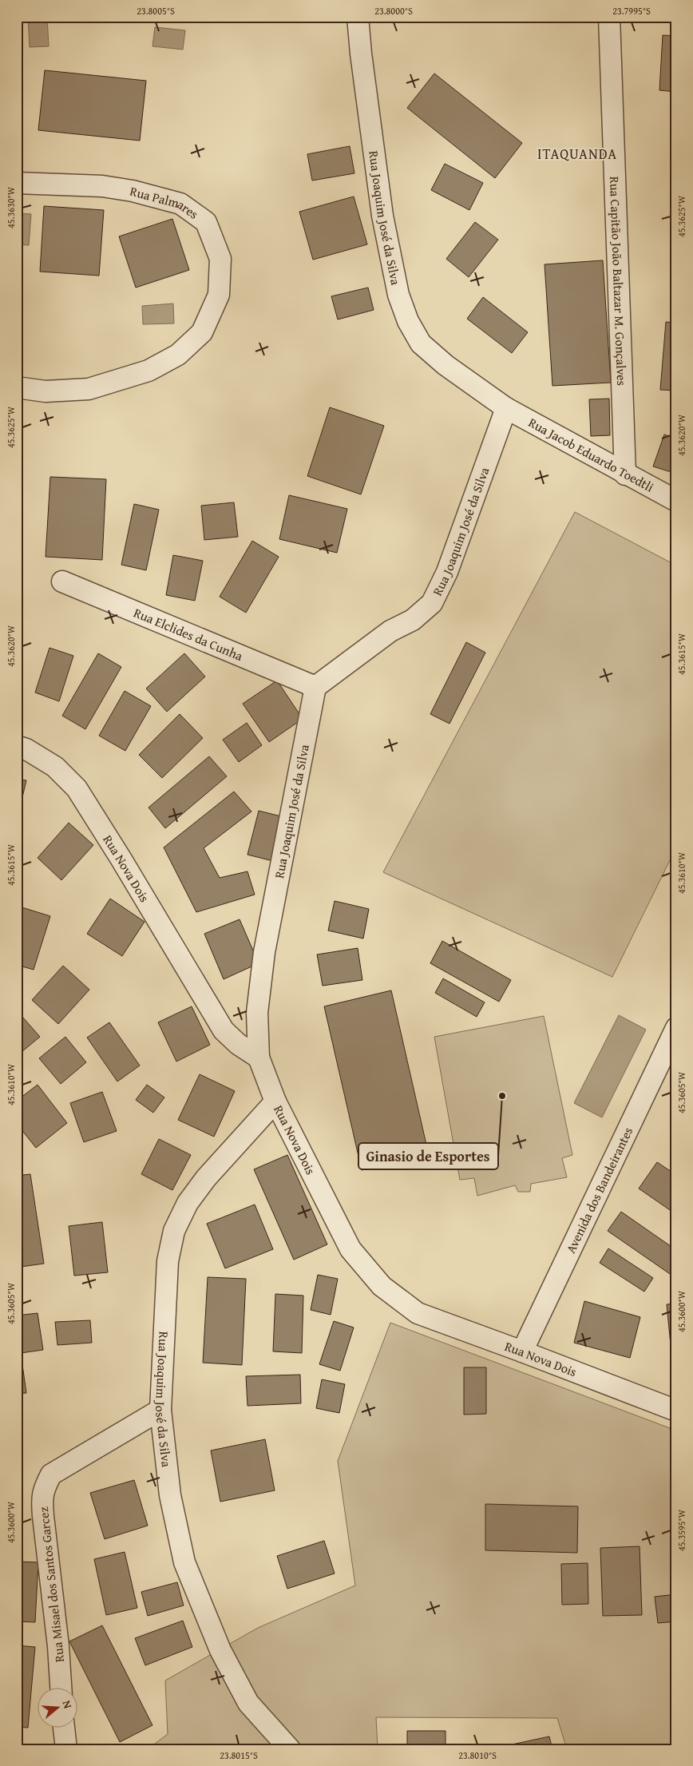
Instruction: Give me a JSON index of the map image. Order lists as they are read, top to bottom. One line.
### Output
{"streets":{"street":["Rua Palmares","Rua Joaquim José da Silva","Rua Capitão João Baltazar M. Gonçalves","Rua Jacob Eduardo Toedtli","Rua Elclides da Cunha","Rua Nova Dois","Avenida dos Bandeirantes","Rua Misael dos Santos Garcez"]},"crossings":[["Rua Joaquim José da Silva","Rua Jacob Eduardo Toedtli"],["Rua Joaquim José da Silva","Rua Elclides da Cunha"],["Rua Joaquim José da Silva","Rua Nova Dois"],["Rua Joaquim José da Silva","Rua Misael dos Santos Garcez"],["Rua Capitão João Baltazar M. Gonçalves","Rua Jacob Eduardo Toedtli"],["Rua Nova Dois","Avenida dos Bandeirantes"]],"districts":["ITAQUANDA"],"places":["Ginasio de Esportes"],"north":"right","coordinates":["23.8005°S","23.8000°S","23.7995°S","45.3630°W","45.3625°W","45.3620°W","45.3615°W","45.3610°W","45.3605°W","45.3600°W","45.3595°W","23.8015°S","23.8010°S"]}
